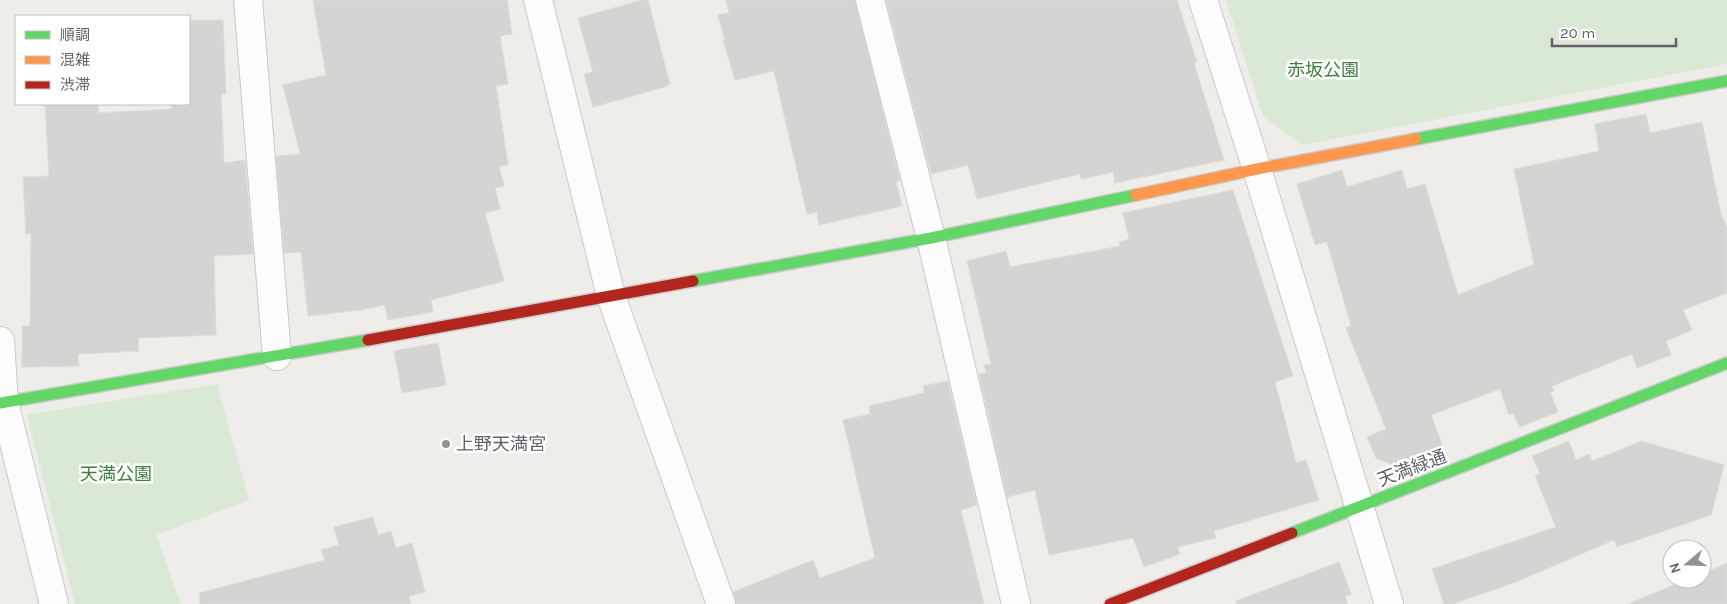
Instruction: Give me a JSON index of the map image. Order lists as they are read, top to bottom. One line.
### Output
{"streets":{"street":["天満緑通"]},"parks":["赤坂公園","天満公園"],"places":["上野天満宮"],"legend":["順調","混雑","渋滞"],"scale_bar":"20 m","north":"left"}
